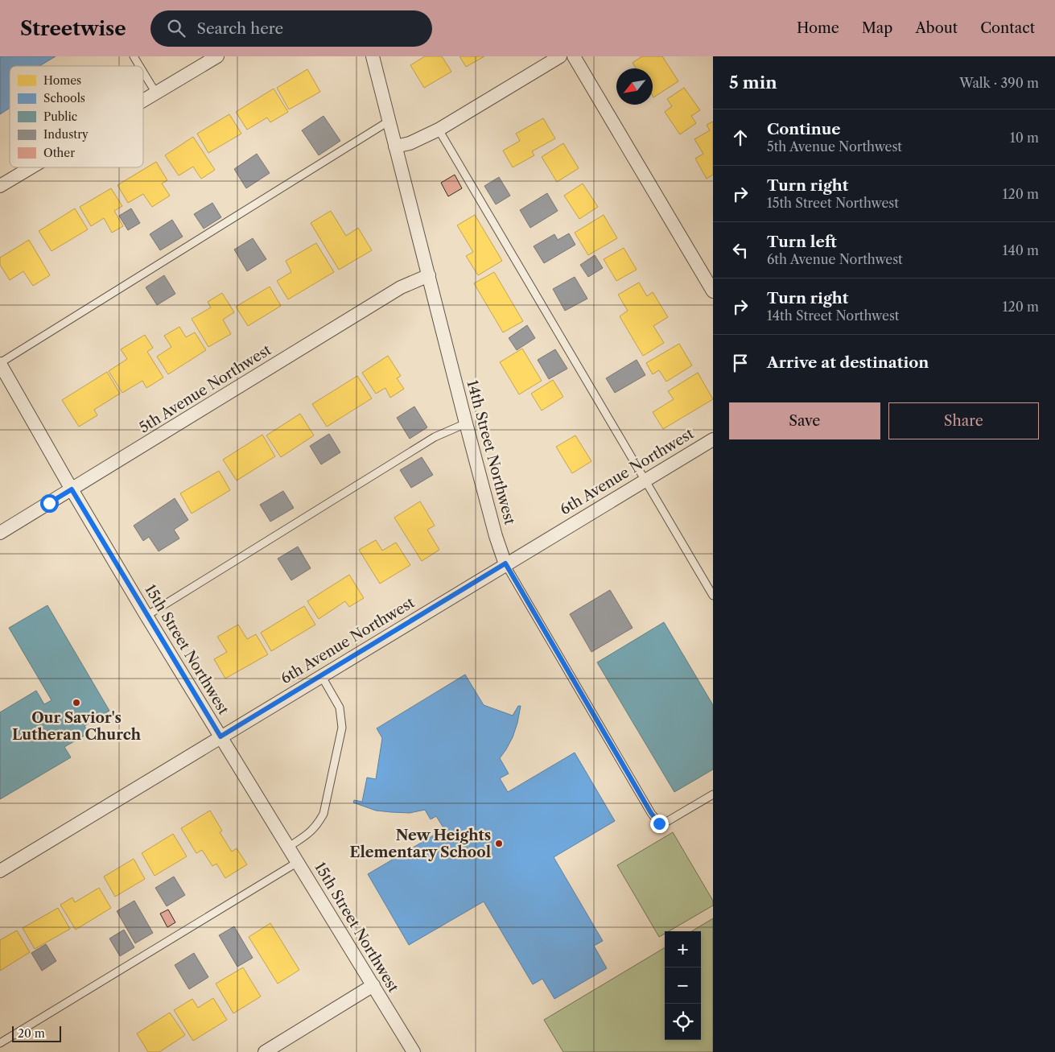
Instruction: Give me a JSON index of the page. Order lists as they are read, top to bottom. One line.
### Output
{"streets":{"street":["5th Avenue Northwest","14th Street Northwest","6th Avenue Northwest","15th Street Northwest"]},"crossings":[["5th Avenue Northwest","14th Street Northwest"],["5th Avenue Northwest","15th Street Northwest"],["14th Street Northwest","6th Avenue Northwest"],["6th Avenue Northwest","15th Street Northwest"]],"places":["Our Savior's Lutheran Church","New Heights Elementary School"],"legend":["Homes","Schools","Public","Industry","Other"],"scale_bar":"20 m","north":"bottom left","page":{"header":"Streetwise","search":"Search here","nav":["Home","Map","About","Contact"],"heading":["5 min","Walk · 390 m"],"list":[["Continue","5th Avenue Northwest","10 m"],["Turn right","15th Street Northwest","120 m"],["Turn left","6th Avenue Northwest","140 m"],["Turn right","14th Street Northwest","120 m"],"Arrive at destination"],"buttons":["Save","Share"],"map_buttons":["+","−"],"scale":"20 m"}}
